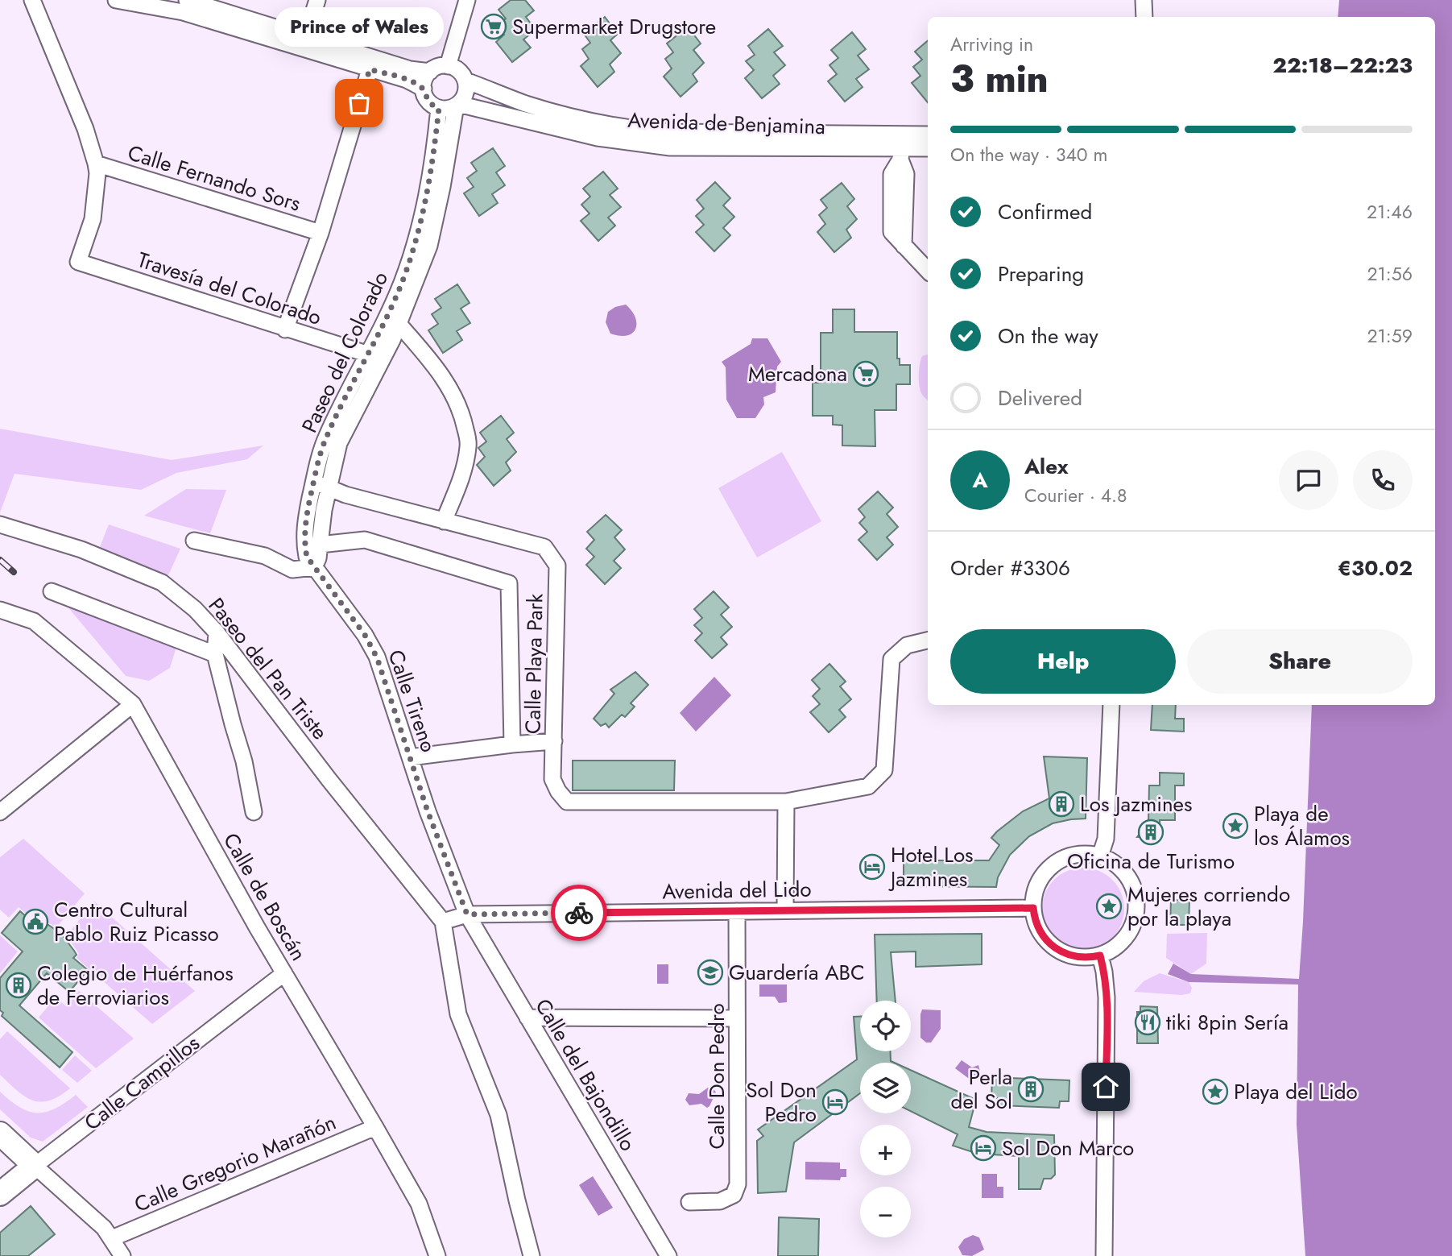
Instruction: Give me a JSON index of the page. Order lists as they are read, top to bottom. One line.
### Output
{"streets":{"main road":["Calle Campillos"],"street":["Avenida de Benjamina","Calle Fernando Sors","Travesía del Colorado","Paseo del Colorado","Calle Playa Park","Paseo del Pan Triste","Calle Tireno","Avenida del Lido","Calle de Boscán","Calle del Bajondillo","Calle Don Pedro","Calle Gregorio Marañón"]},"crossings":[["Avenida de Benjamina","Paseo del Colorado"],["Calle Fernando Sors","Travesía del Colorado"],["Travesía del Colorado","Paseo del Colorado"],["Paseo del Colorado","Calle Playa Park"],["Paseo del Colorado","Calle Tireno"],["Paseo del Pan Triste","Avenida del Lido"],["Calle Tireno","Avenida del Lido"],["Calle Tireno","Calle del Bajondillo"],["Avenida del Lido","Calle del Bajondillo"],["Avenida del Lido","Calle Don Pedro"],["Calle de Boscán","Calle Campillos"],["Calle de Boscán","Calle Gregorio Marañón"]],"places":{"supermarket":["Supermarket Drugstore","Mercadona"],"other":["Prince of Wales"],"building":["Los Jazmines","Oficina de Turismo","Colegio de Huérfanos de Ferroviarios","Perla del Sol"],"place":["Playa de los Álamos","Mujeres corriendo por la playa","Playa del Lido"],"hotel":["Hotel Los Jazmines","Sol Don Pedro","Sol Don Marco"],"public building":["Centro Cultural Pablo Ruiz Picasso"],"school or university":["Guardería ABC"],"restaurant":["tiki 8pin Sería"]},"page":{"bubble":"Prince of Wales","heading":["3 min","Arriving in","22:18–22:23"],"panel":["Alex","Courier · 4.8","Order #3306","€30.02"],"bar":"On the way · 340 m","list":[["Confirmed","21:46"],["Preparing","21:56"],["On the way","21:59"],"Delivered"],"round":"A","buttons":["Help","Share"],"map_buttons":["+","−"]}}
